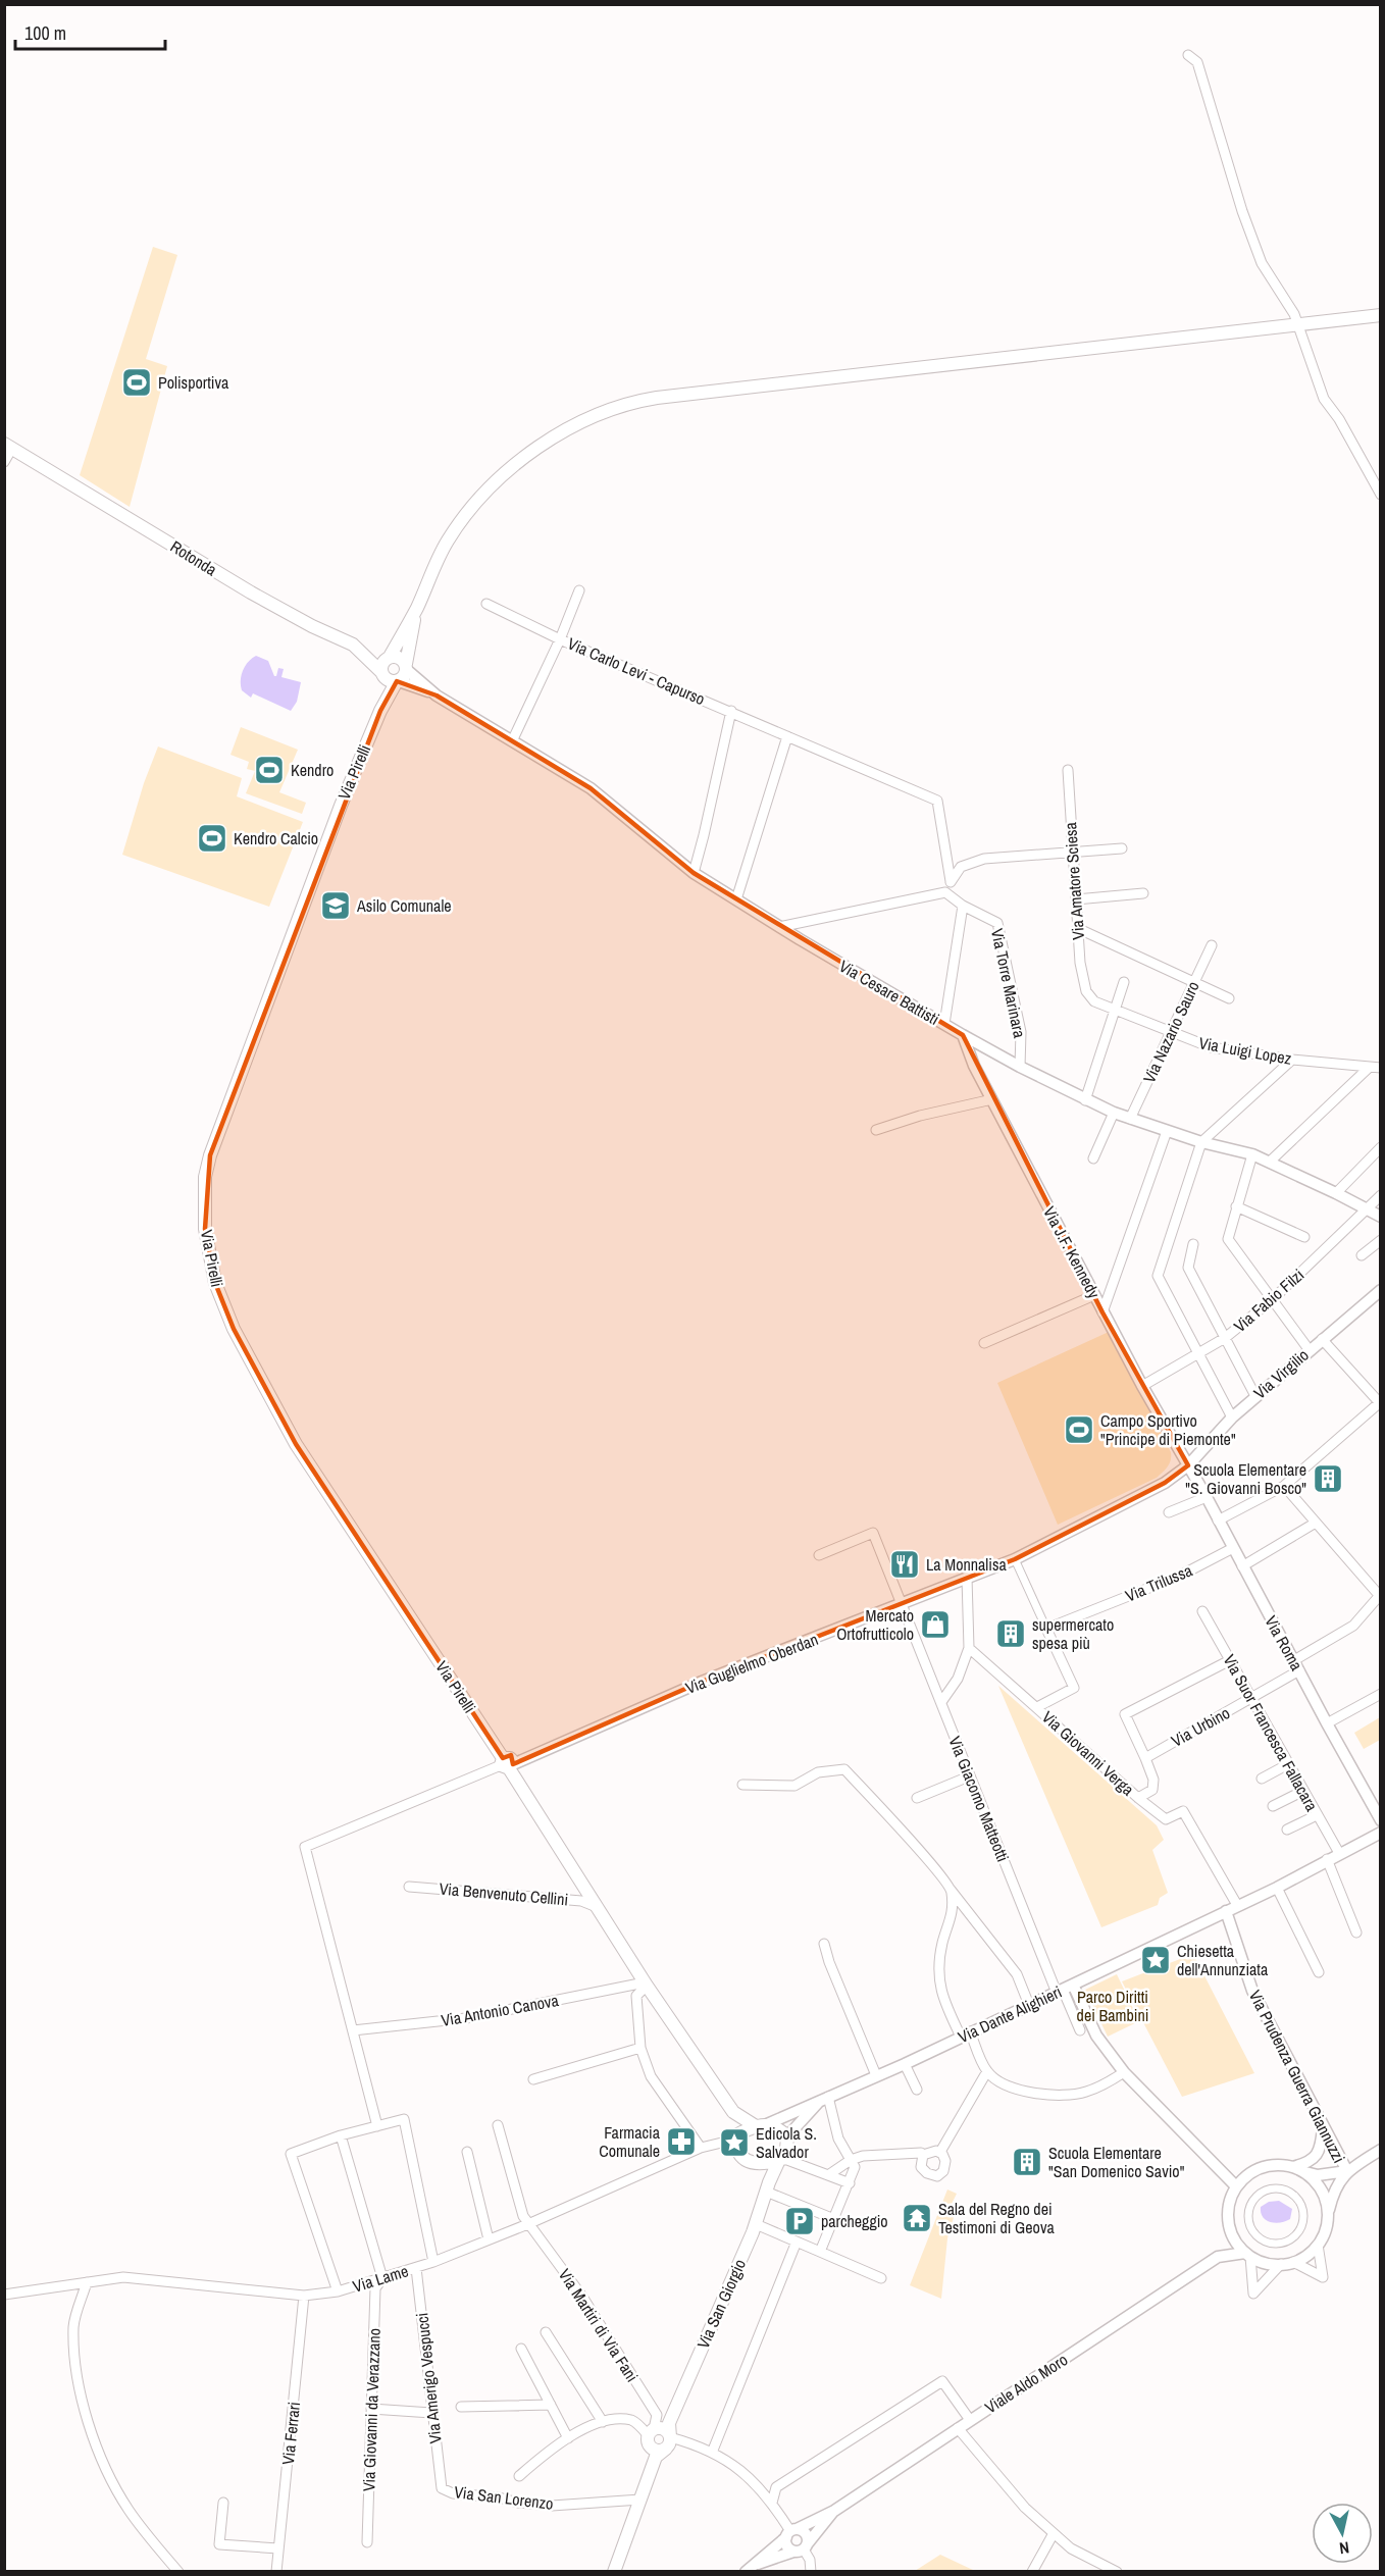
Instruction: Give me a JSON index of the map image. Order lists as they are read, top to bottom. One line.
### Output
{"streets":{"main road":["Rotonda","Via Pirelli","Via San Giorgio"],"street":["Via Carlo Levi - Capurso","Via Amatore Sciesa","Via Torre Marinara","Via Cesare Battisti","Via Nazario Sauro","Via Luigi Lopez","Via J.F. Kennedy","Via Fabio Filzi","Via Virgilio","Via Trilussa","Via Roma","Via Guglielmo Oberdan","Via Urbino","Via Suor Francesca Fallacara","Via Giovanni Verga","Via Giacomo Matteotti","Via Benvenuto Cellini","Via Antonio Canova","Via Dante Alighieri","Via Prudenza Guerra Giannuzzi","Via Lame","Via Martiri di Via Fani","Via Amerigo Vespucci","Viale Aldo Moro","Via Giovanni da Verazzano","Via Ferrari","Via San Lorenzo"]},"crossings":[["Rotonda","Via Pirelli"],["Rotonda","Via Cesare Battisti"],["Via Pirelli","Via Cesare Battisti"],["Via Pirelli","Via Guglielmo Oberdan"],["Via Pirelli","Via Benvenuto Cellini"],["Via Pirelli","Via Antonio Canova"],["Via Pirelli","Via Dante Alighieri"],["Via Pirelli","Via Lame"],["Via Pirelli","Via San Giorgio"],["Via Amatore Sciesa","Via Luigi Lopez"],["Via Torre Marinara","Via Cesare Battisti"],["Via Cesare Battisti","Via Nazario Sauro"],["Via Cesare Battisti","Via J.F. Kennedy"],["Via Cesare Battisti","Via Fabio Filzi"],["Via Nazario Sauro","Via Luigi Lopez"],["Via J.F. Kennedy","Via Fabio Filzi"],["Via J.F. Kennedy","Via Virgilio"],["Via J.F. Kennedy","Via Roma"],["Via J.F. Kennedy","Via Guglielmo Oberdan"],["Via Virgilio","Via Roma"],["Via Virgilio","Via Guglielmo Oberdan"],["Via Trilussa","Via Roma"],["Via Roma","Via Guglielmo Oberdan"],["Via Roma","Via Urbino"],["Via Guglielmo Oberdan","Via Giacomo Matteotti"],["Via Guglielmo Oberdan","Via Antonio Canova"],["Via Urbino","Via Suor Francesca Fallacara"],["Via Suor Francesca Fallacara","Via Dante Alighieri"],["Via Giovanni Verga","Via Dante Alighieri"],["Via Giacomo Matteotti","Via Dante Alighieri"],["Via Dante Alighieri","Via Prudenza Guerra Giannuzzi"],["Via Dante Alighieri","Via Lame"],["Via Dante Alighieri","Via San Giorgio"],["Via Lame","Via San Giorgio"],["Via Lame","Via Martiri di Via Fani"],["Via Lame","Via Amerigo Vespucci"],["Via Lame","Via Giovanni da Verazzano"],["Via Lame","Via Ferrari"],["Via San Giorgio","Via Martiri di Via Fani"],["Via Amerigo Vespucci","Via San Lorenzo"]],"parks":["Parco Diritti dei Bambini"],"places":{"sports":["Polisportiva","Kendro","Kendro Calcio","Campo Sportivo \"Principe di Piemonte\""],"school or university":["Asilo Comunale"],"building":["Scuola Elementare \"S. Giovanni Bosco\"","supermercato spesa più","Scuola Elementare \"San Domenico Savio\""],"restaurant":["La Monnalisa"],"shop":["Mercato Ortofrutticolo"],"place":["Chiesetta dell'Annunziata","Edicola S. Salvador"],"pharmacy":["Farmacia Comunale"],"temple":["Sala del Regno dei Testimoni di Geova"],"parking":["parcheggio"]},"scale_bar":"100 m","north":"bottom"}
